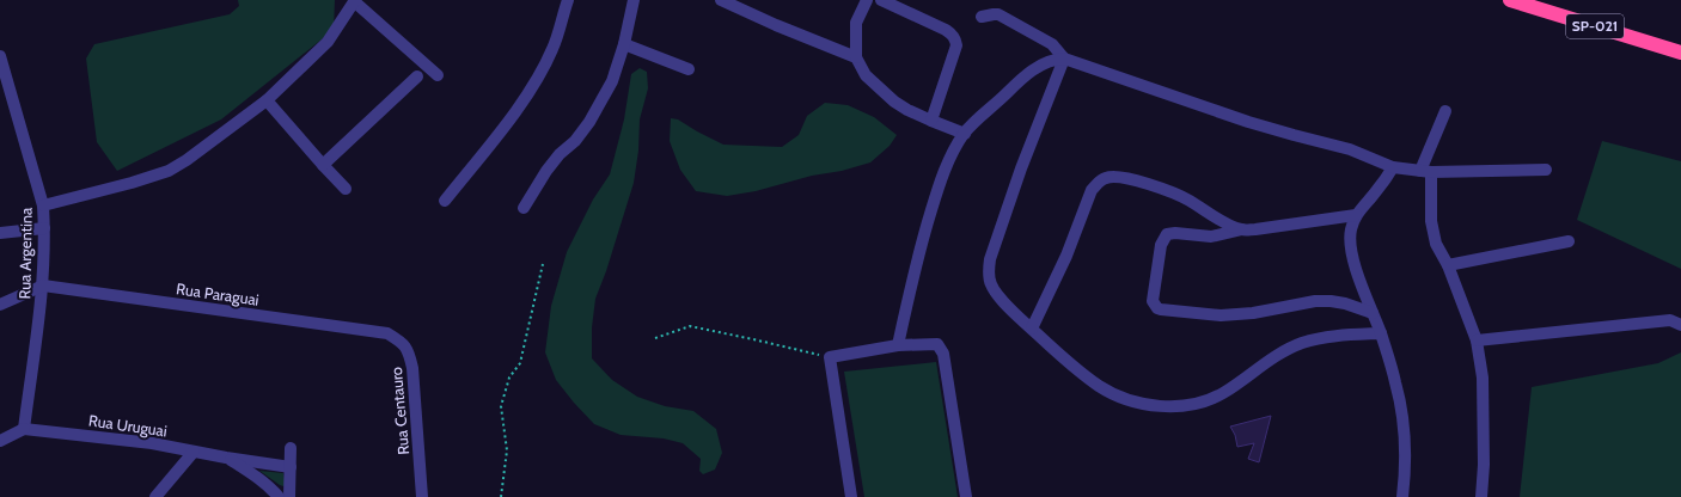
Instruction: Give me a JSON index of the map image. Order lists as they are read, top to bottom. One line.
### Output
{"streets":{"highway":["SP-021"],"street":["Rua Argentina","Rua Paraguai","Rua Centauro","Rua Uruguai"]},"crossings":[["Rua Argentina","Rua Paraguai"],["Rua Argentina","Rua Uruguai"],["Rua Paraguai","Rua Centauro"]]}
